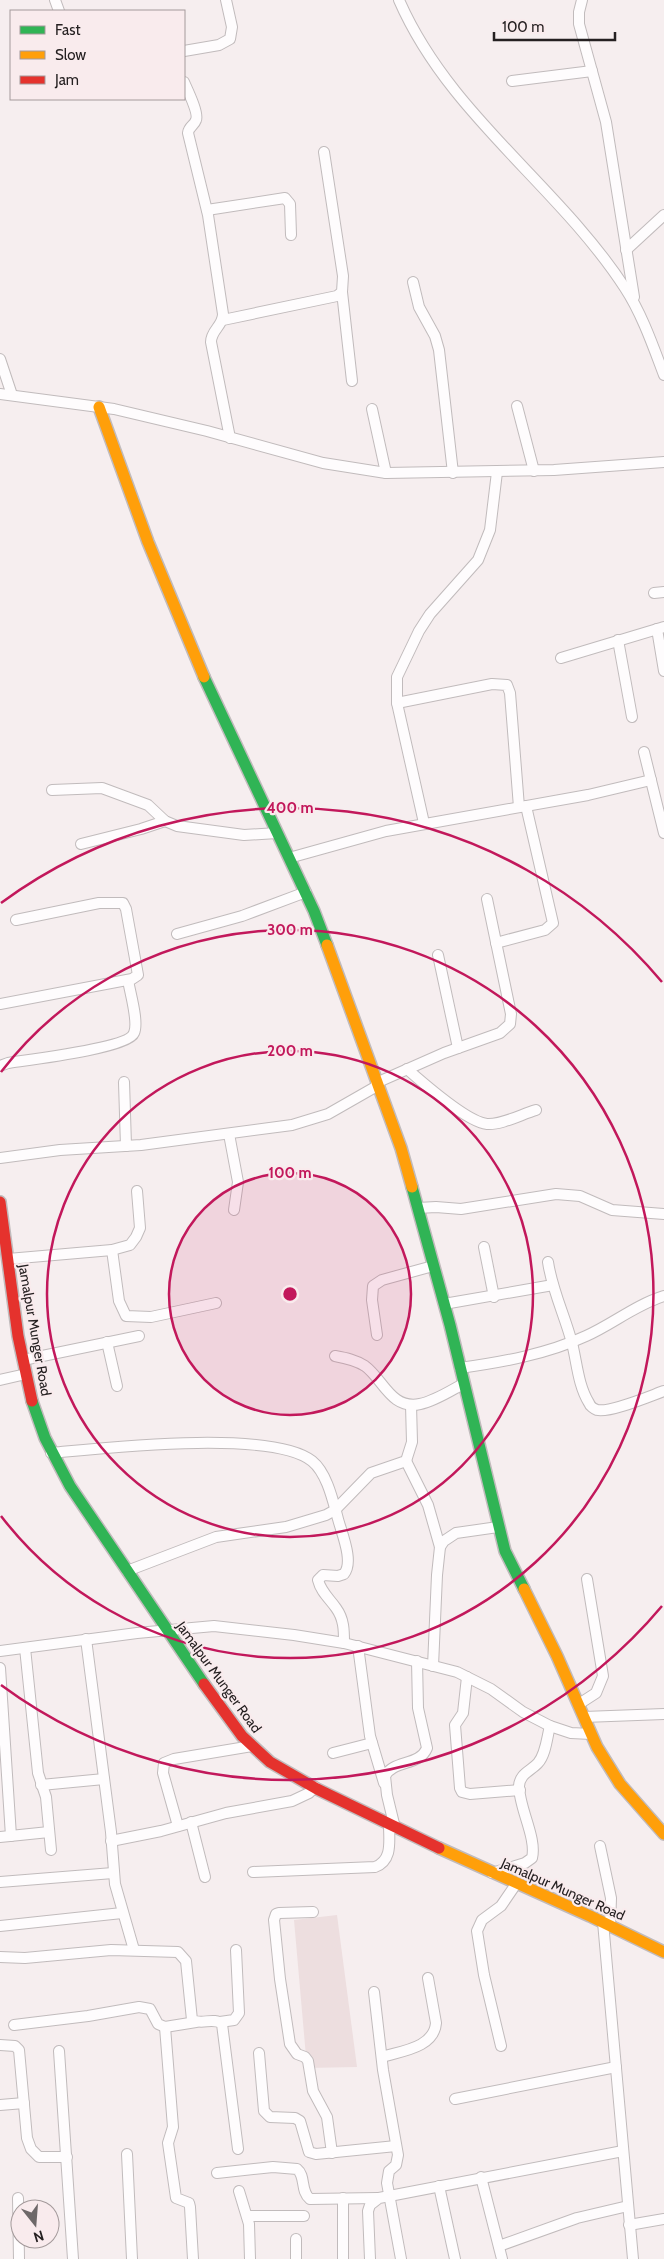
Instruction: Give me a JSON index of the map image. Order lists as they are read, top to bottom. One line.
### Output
{"streets":{"street":["Jamalpur Munger Road"]},"legend":["Fast","Slow","Jam"],"scale_bar":"100 m","north":"bottom","rings":["400 m","300 m","200 m","100 m"]}
